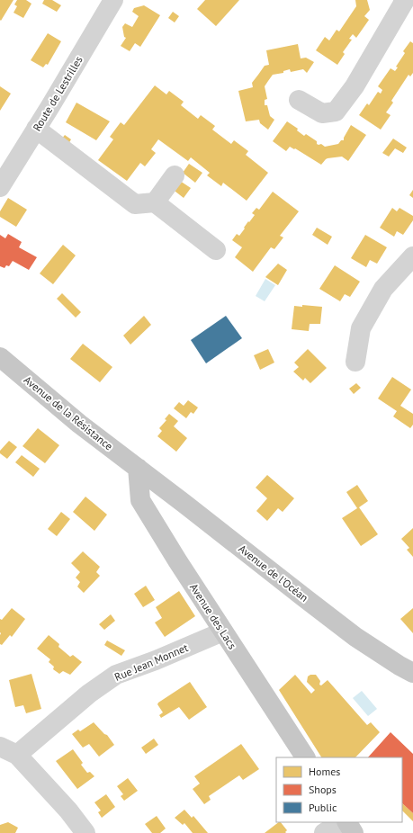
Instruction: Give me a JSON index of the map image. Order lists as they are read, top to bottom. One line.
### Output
{"streets":{"main road":["Avenue de la Résistance","Avenue de l'Océan","Avenue des Lacs"],"street":["Route de Lestrilles","Rue Jean Monnet"]},"crossings":[["Avenue de la Résistance","Avenue de l'Océan"],["Avenue de la Résistance","Avenue des Lacs"],["Avenue de l'Océan","Avenue des Lacs"],["Avenue des Lacs","Rue Jean Monnet"]],"legend":["Homes","Shops","Public"]}
